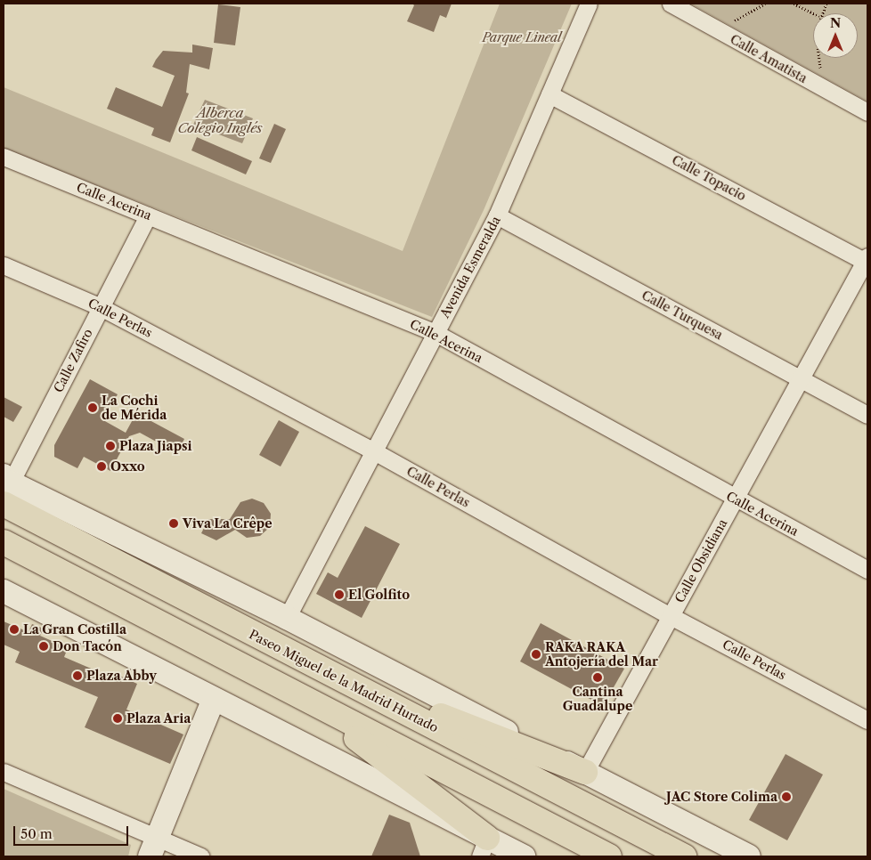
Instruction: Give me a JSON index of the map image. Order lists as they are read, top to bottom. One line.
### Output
{"streets":{"highway":["Paseo Miguel de la Madrid Hurtado"],"street":["Calle Amatista","Calle Topacio","Calle Acerina","Avenida Esmeralda","Calle Turquesa","Calle Perlas","Calle Zafiro","Calle Obsidiana"]},"crossings":[["Calle Topacio","Avenida Esmeralda"],["Calle Topacio","Calle Obsidiana"],["Calle Acerina","Avenida Esmeralda"],["Calle Acerina","Calle Zafiro"],["Calle Acerina","Calle Obsidiana"],["Avenida Esmeralda","Calle Turquesa"],["Avenida Esmeralda","Calle Perlas"],["Calle Turquesa","Calle Obsidiana"],["Calle Perlas","Calle Zafiro"],["Calle Perlas","Calle Obsidiana"],["Calle Zafiro","Paseo Miguel de la Madrid Hurtado"]],"water":["Alberca Colegio Inglés"],"parks":["Parque Lineal"],"places":["La Cochi de Mérida","Plaza Jiapsi","Oxxo","Viva La Crêpe","El Golfito","La Gran Costilla","Don Tacón","RAKA RAKA Antojería del Mar","Plaza Abby","Cantina Guadalupe","Plaza Aria","JAC Store Colima"],"scale_bar":"50 m","north":"top"}
